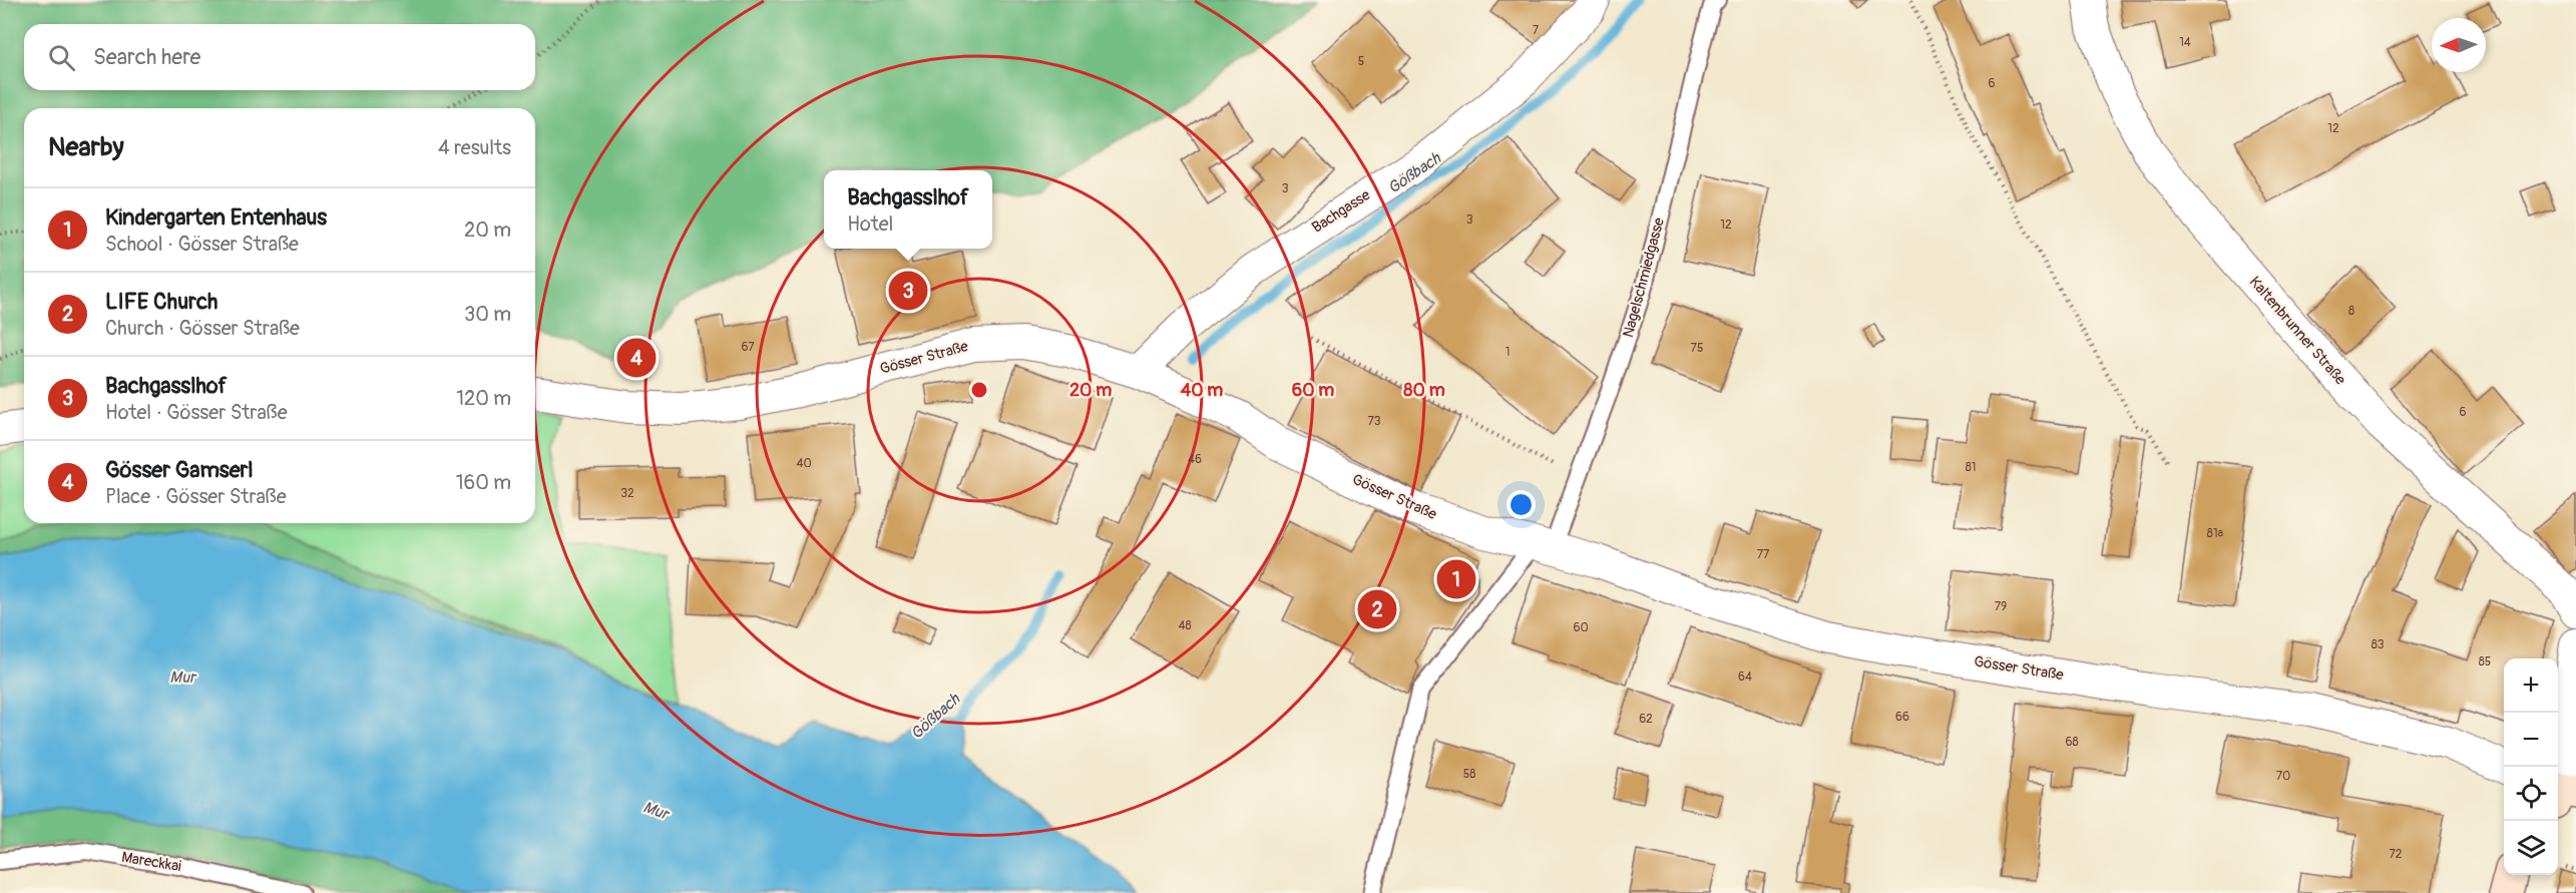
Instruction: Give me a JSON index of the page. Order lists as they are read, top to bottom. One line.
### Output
{"streets":{"street":["Bachgasse","Kaltenbrunner Straße","Gösser Straße"],"lane":["Nagelschmiedgasse","Mareckkai"]},"crossings":[["Bachgasse","Gösser Straße"],["Nagelschmiedgasse","Gösser Straße"]],"water":["Gößbach","Mur"],"house_numbers":["7","14","5","6","12","3","3","12","8","67","75","1","6","73","46","40","81","32","81a","77","79","48","60","83","85","64","66","62","68","58","70","72"],"north":"left","page":{"search":"Search here","heading":["Nearby","4 results"],"popup":["Bachgasslhof","Hotel"],"list":[{"mark":"1","name":"Kindergarten Entenhaus","note":"School · Gösser Straße","value":"20 m"},{"mark":"2","name":"LIFE Church","note":"Church · Gösser Straße","value":"30 m"},{"mark":"3","name":"Bachgasslhof","note":"Hotel · Gösser Straße","value":"120 m"},{"mark":"4","name":"Gösser Gamserl","note":"Place · Gösser Straße","value":"160 m"}],"pins":["3","4","1","2"],"map_buttons":["+","−"]},"rings":["20 m","40 m","60 m","80 m"]}
